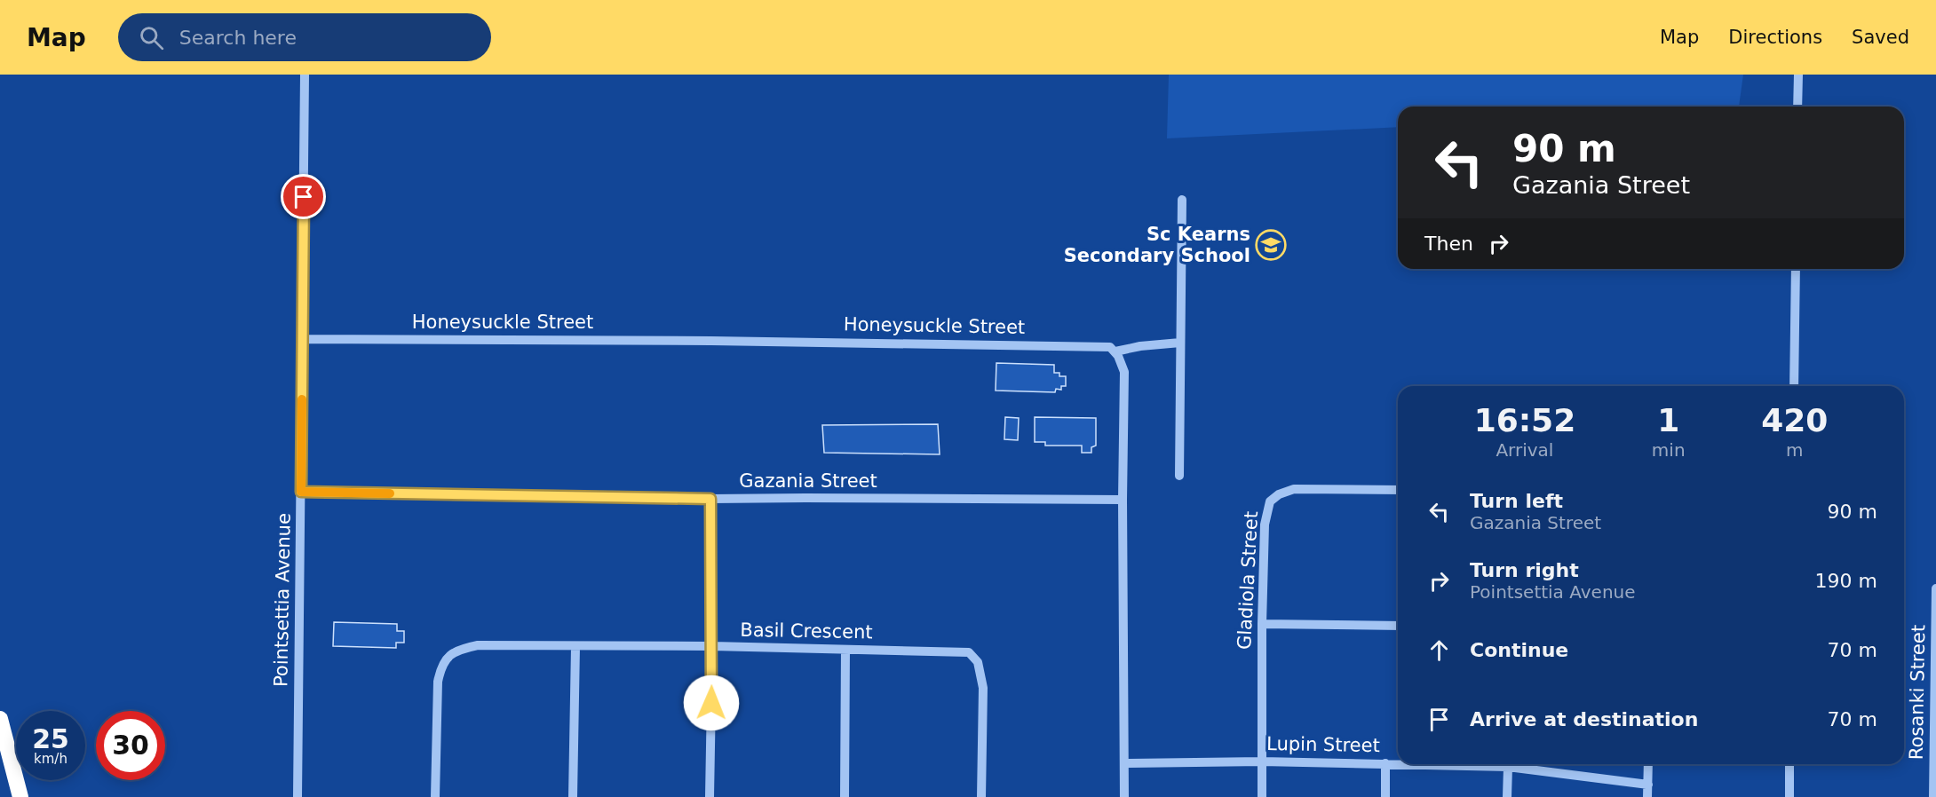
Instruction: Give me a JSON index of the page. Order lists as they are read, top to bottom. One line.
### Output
{"streets":{"street":["Honeysuckle Street","Gazania Street","Gladiola Street","Pointsettia Avenue","Basil Crescent","Rosanki Street","Lupin Street"]},"crossings":[["Honeysuckle Street","Pointsettia Avenue"],["Gazania Street","Pointsettia Avenue"],["Gladiola Street","Lupin Street"]],"places":{"school or university":["Sc Kearns Secondary School"]},"page":{"header":"Map","search":"Search here","nav":["Map","Directions","Saved"],"turn":["90 m","Gazania Street"],"then":"Then","eta":["16:52","Arrival","1","min","420","m"],"list":[{"name":"Turn left","note":"Gazania Street","value":"90 m"},{"name":"Turn right","note":"Pointsettia Avenue","value":"190 m"},{"name":"Continue","value":"70 m"},{"name":"Arrive at destination","value":"70 m"}],"speed":"25 km/h","limit":"30"}}
